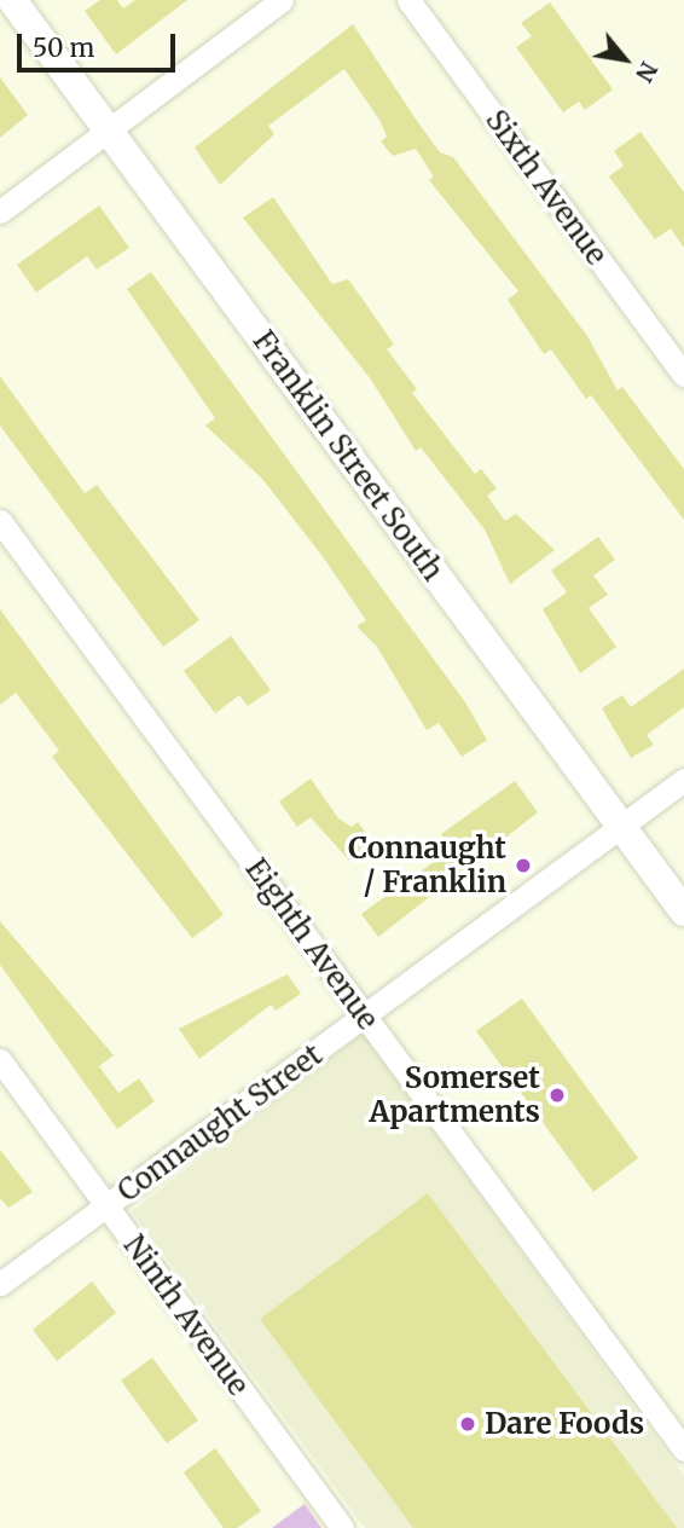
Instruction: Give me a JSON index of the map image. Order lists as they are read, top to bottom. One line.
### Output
{"streets":{"street":["Sixth Avenue","Franklin Street South","Eighth Avenue","Connaught Street","Ninth Avenue"]},"crossings":[["Franklin Street South","Connaught Street"],["Eighth Avenue","Connaught Street"],["Connaught Street","Ninth Avenue"]],"places":["Connaught / Franklin","Somerset Apartments","Dare Foods"],"scale_bar":"50 m","north":"bottom right"}
